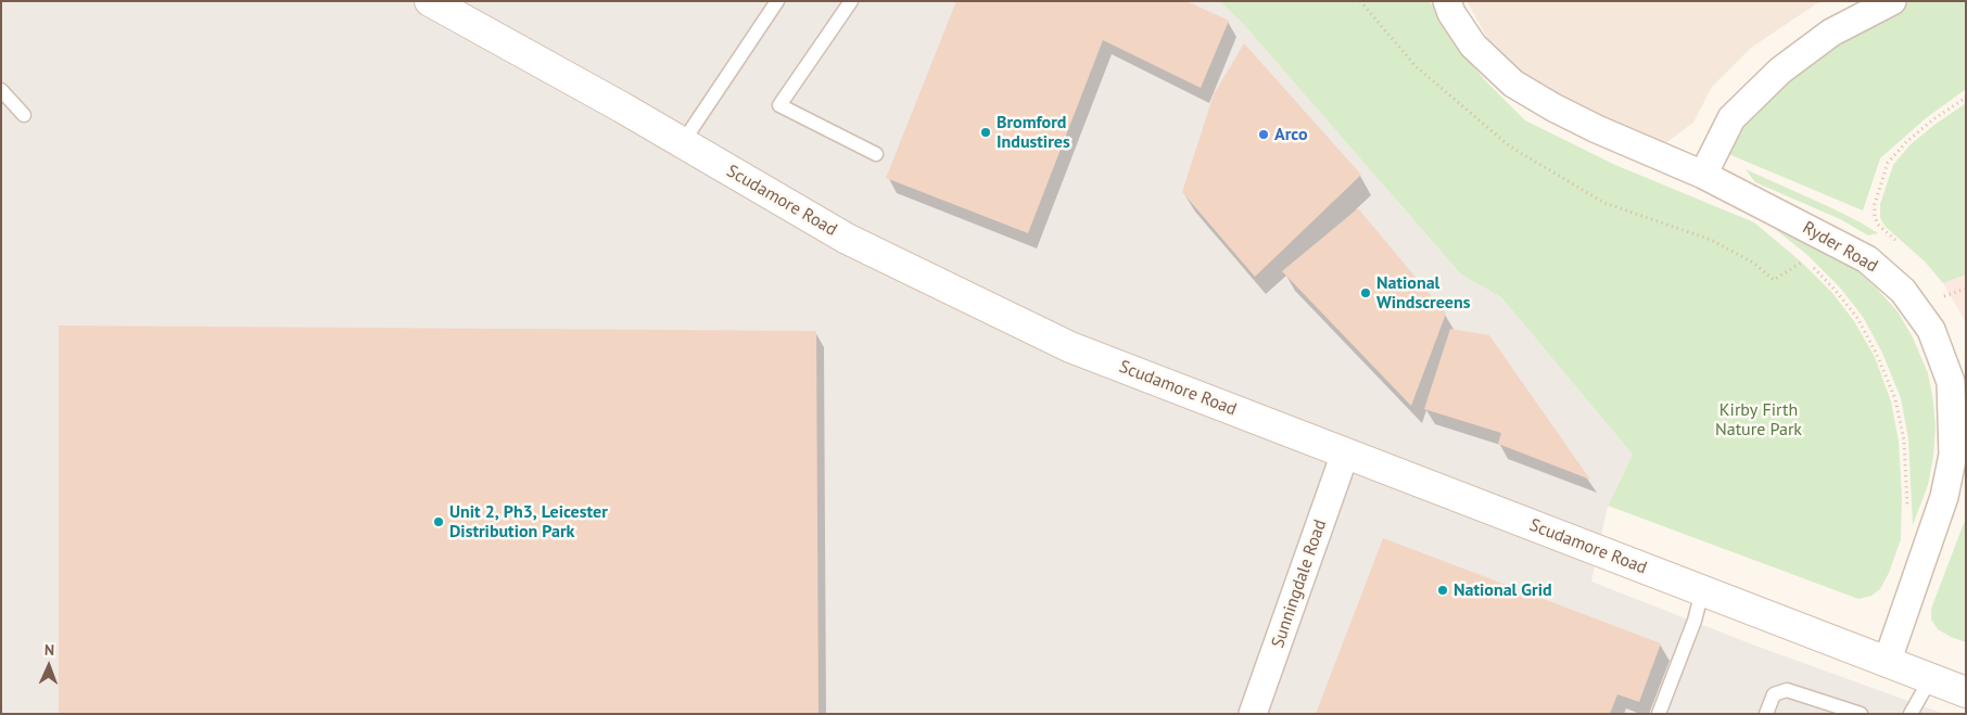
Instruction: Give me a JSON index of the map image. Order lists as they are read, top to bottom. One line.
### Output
{"streets":{"street":["Scudamore Road","Ryder Road","Sunningdale Road"]},"crossings":[["Scudamore Road","Ryder Road"],["Scudamore Road","Sunningdale Road"]],"parks":["Kirby Firth Nature Park"],"places":["Bromford Industires","Arco","National Windscreens","Unit 2, Ph3, Leicester Distribution Park","National Grid"],"north":"top"}
